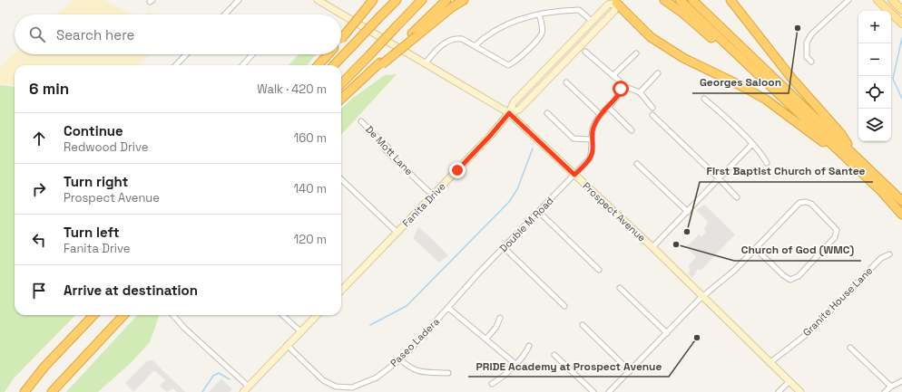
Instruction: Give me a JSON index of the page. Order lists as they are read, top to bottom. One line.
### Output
{"streets":{"main road":["Fanita Drive","Prospect Avenue"],"street":["De Mott Lane","Double M Road","Granite House Lane","Paseo Ladera"]},"crossings":[["De Mott Lane","Fanita Drive"],["Fanita Drive","Prospect Avenue"],["Prospect Avenue","Double M Road"],["Prospect Avenue","Granite House Lane"],["Double M Road","Paseo Ladera"]],"places":["Georges Saloon","First Baptist Church of Santee","Church of God (WMC)","PRIDE Academy at Prospect Avenue"],"page":{"map_buttons":["+","−"],"search":"Search here","heading":["6 min","Walk · 420 m"],"list":[["Continue","Redwood Drive","160 m"],["Turn right","Prospect Avenue","140 m"],["Turn left","Fanita Drive","120 m"],"Arrive at destination"]}}
